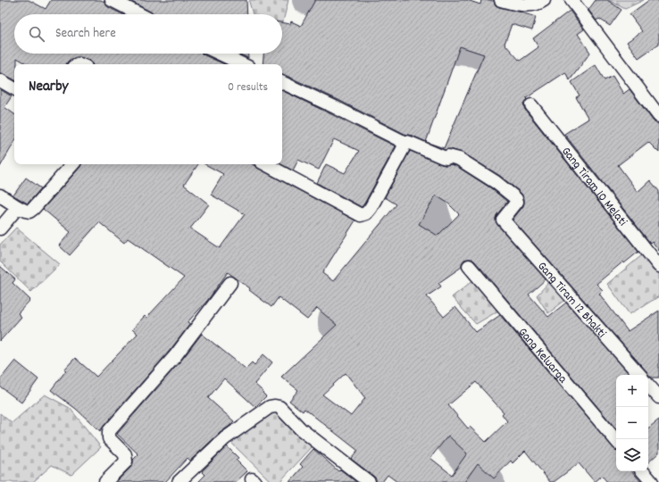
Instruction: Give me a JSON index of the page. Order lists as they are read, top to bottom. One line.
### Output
{"streets":{"street":["Gang Tiram 10 Melati","Gang Tiram 12 Bhakti","Gang Keluarga"]},"page":{"search":"Search here","heading":["Nearby","0 results"],"map_buttons":["+","−"]}}
